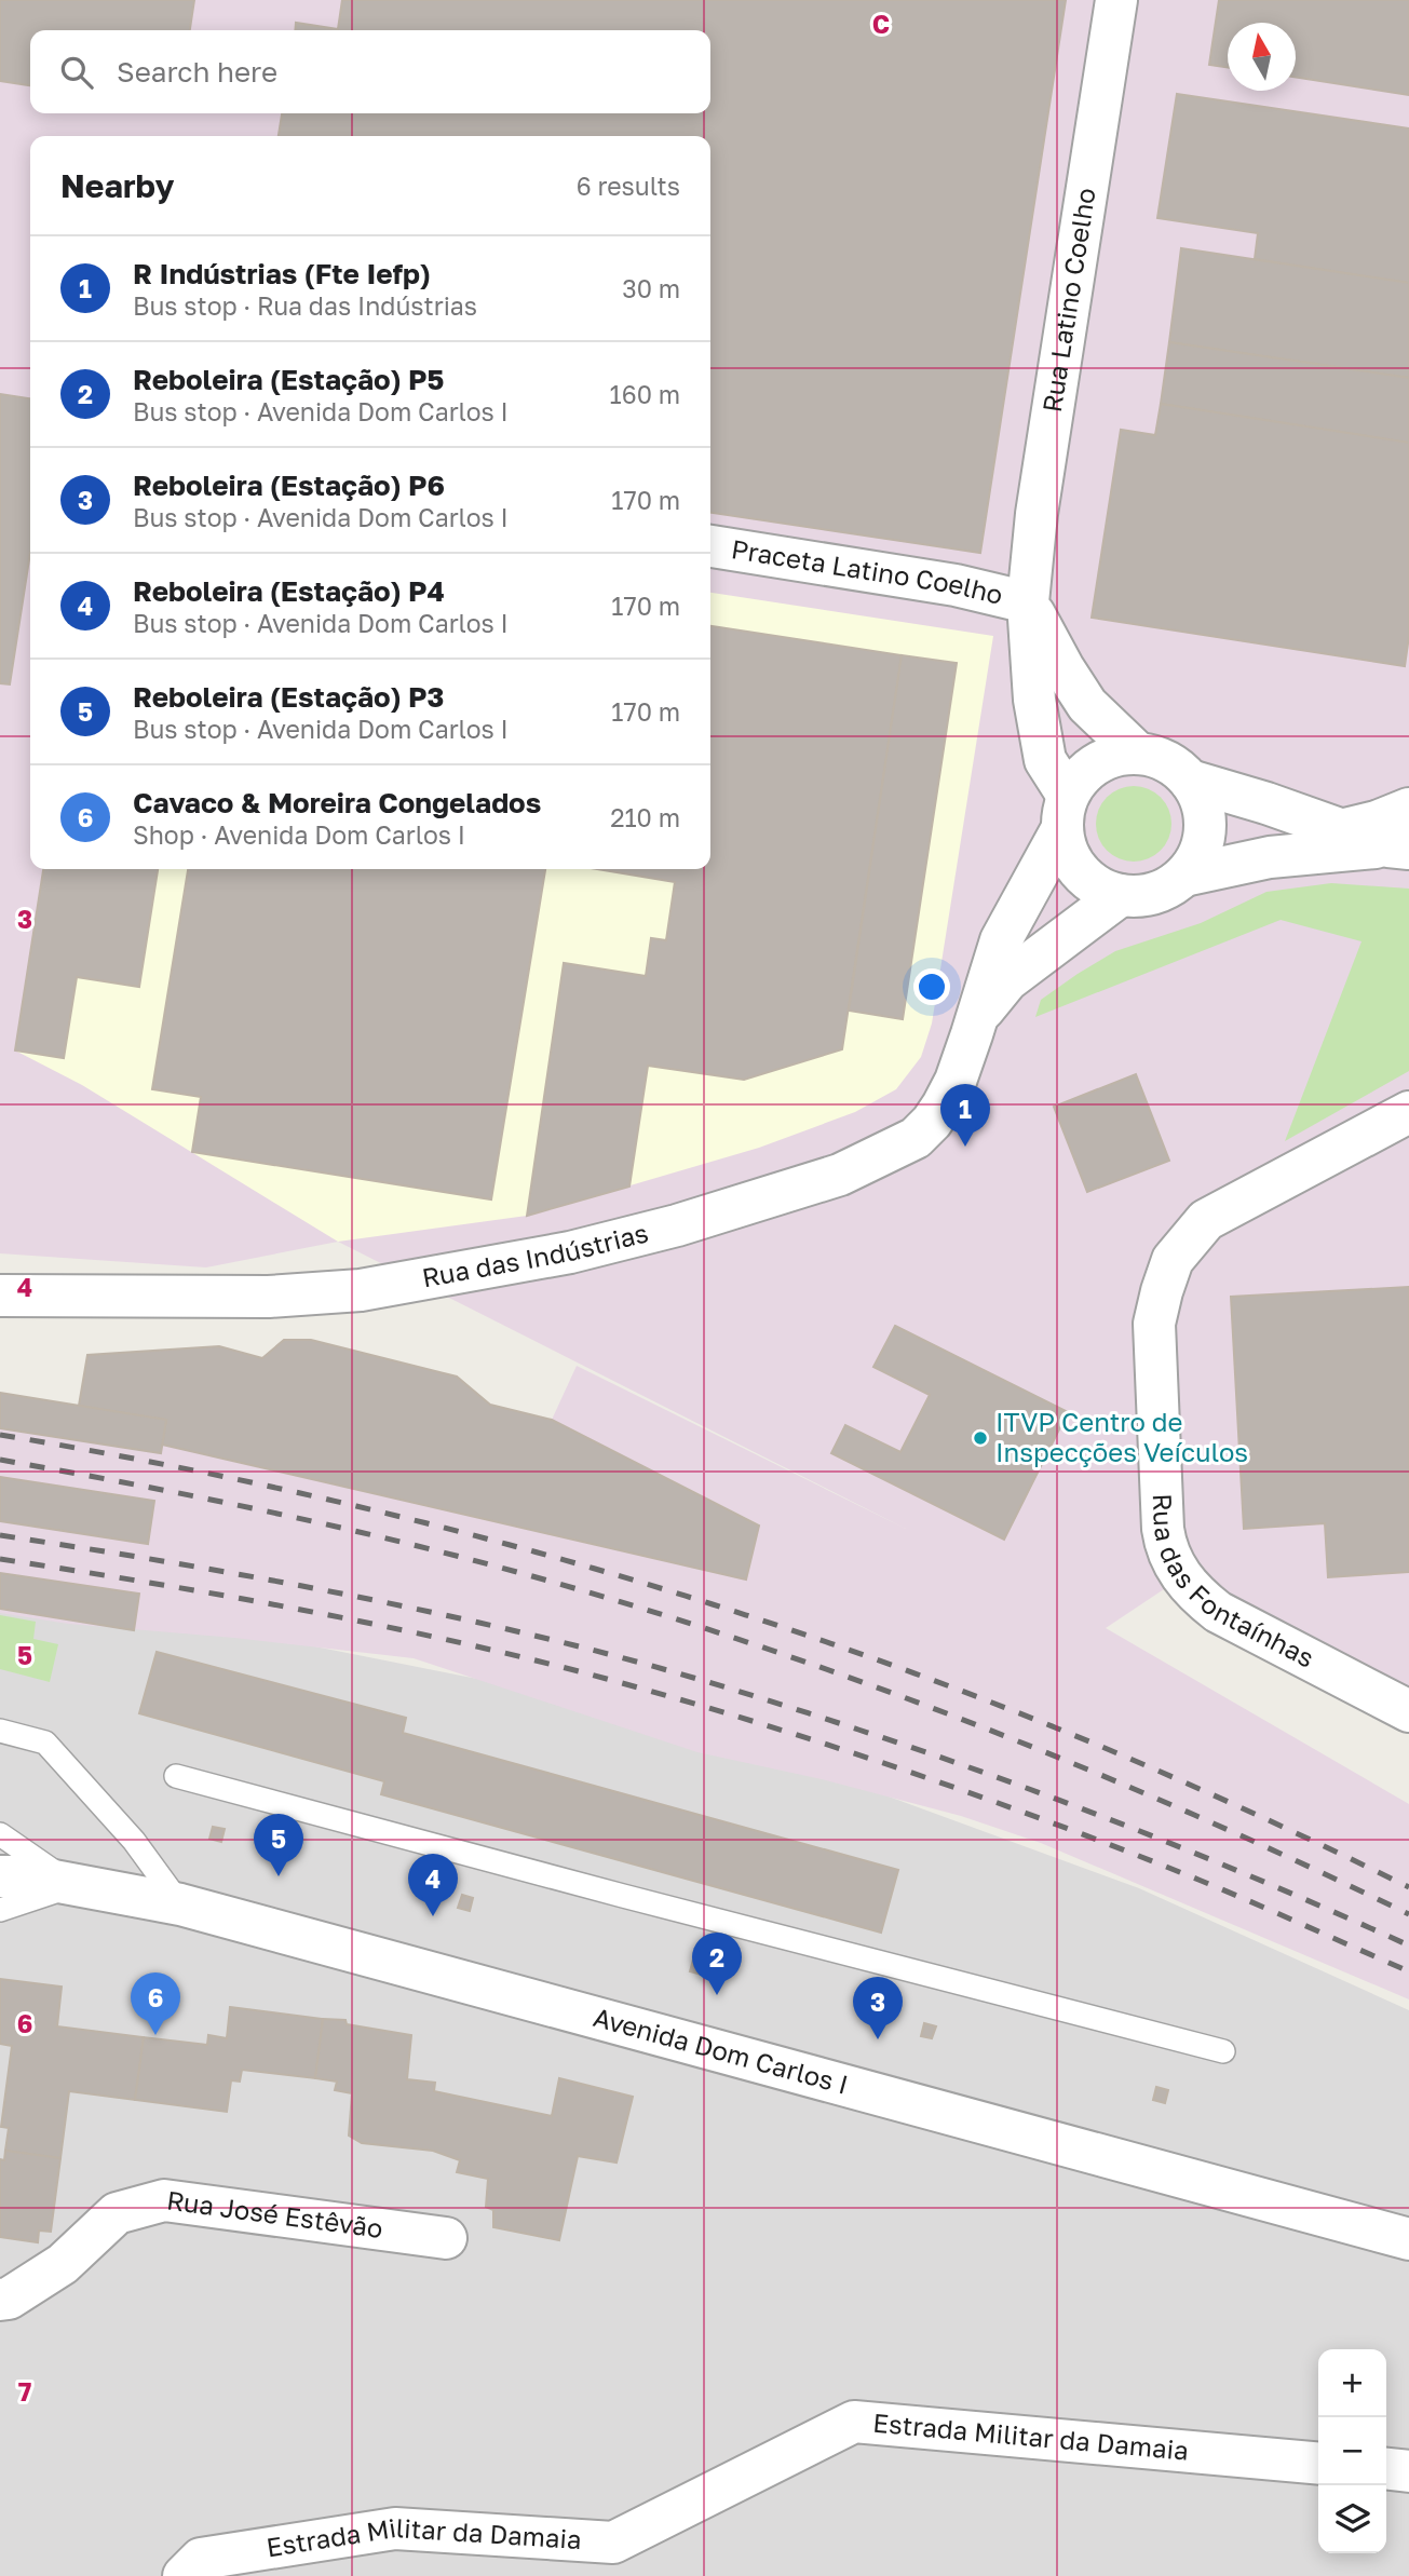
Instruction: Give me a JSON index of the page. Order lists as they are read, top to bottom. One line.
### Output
{"streets":{"street":["Rua Latino Coelho","Praceta Latino Coelho","Rua das Indústrias","Rua das Fontaínhas","Avenida Dom Carlos I","Rua José Estêvão","Estrada Militar da Damaia"]},"crossings":[["Rua Latino Coelho","Praceta Latino Coelho"],["Rua Latino Coelho","Rua das Indústrias"]],"places":["ITVP Centro de Inspecções Veículos"],"north":"top","page":{"search":"Search here","heading":["Nearby","6 results"],"list":[{"mark":"1","name":"R Indústrias (Fte Iefp)","note":"Bus stop · Rua das Indústrias","value":"30 m"},{"mark":"2","name":"Reboleira (Estação) P5","note":"Bus stop · Avenida Dom Carlos I","value":"160 m"},{"mark":"3","name":"Reboleira (Estação) P6","note":"Bus stop · Avenida Dom Carlos I","value":"170 m"},{"mark":"4","name":"Reboleira (Estação) P4","note":"Bus stop · Avenida Dom Carlos I","value":"170 m"},{"mark":"5","name":"Reboleira (Estação) P3","note":"Bus stop · Avenida Dom Carlos I","value":"170 m"},{"mark":"6","name":"Cavaco & Moreira Congelados","note":"Shop · Avenida Dom Carlos I","value":"210 m"}],"pins":["1","5","4","2","6","3"],"map_buttons":["+","−"]},"grid":{"columns":["C"],"rows":["3","4","5","6","7"]}}
